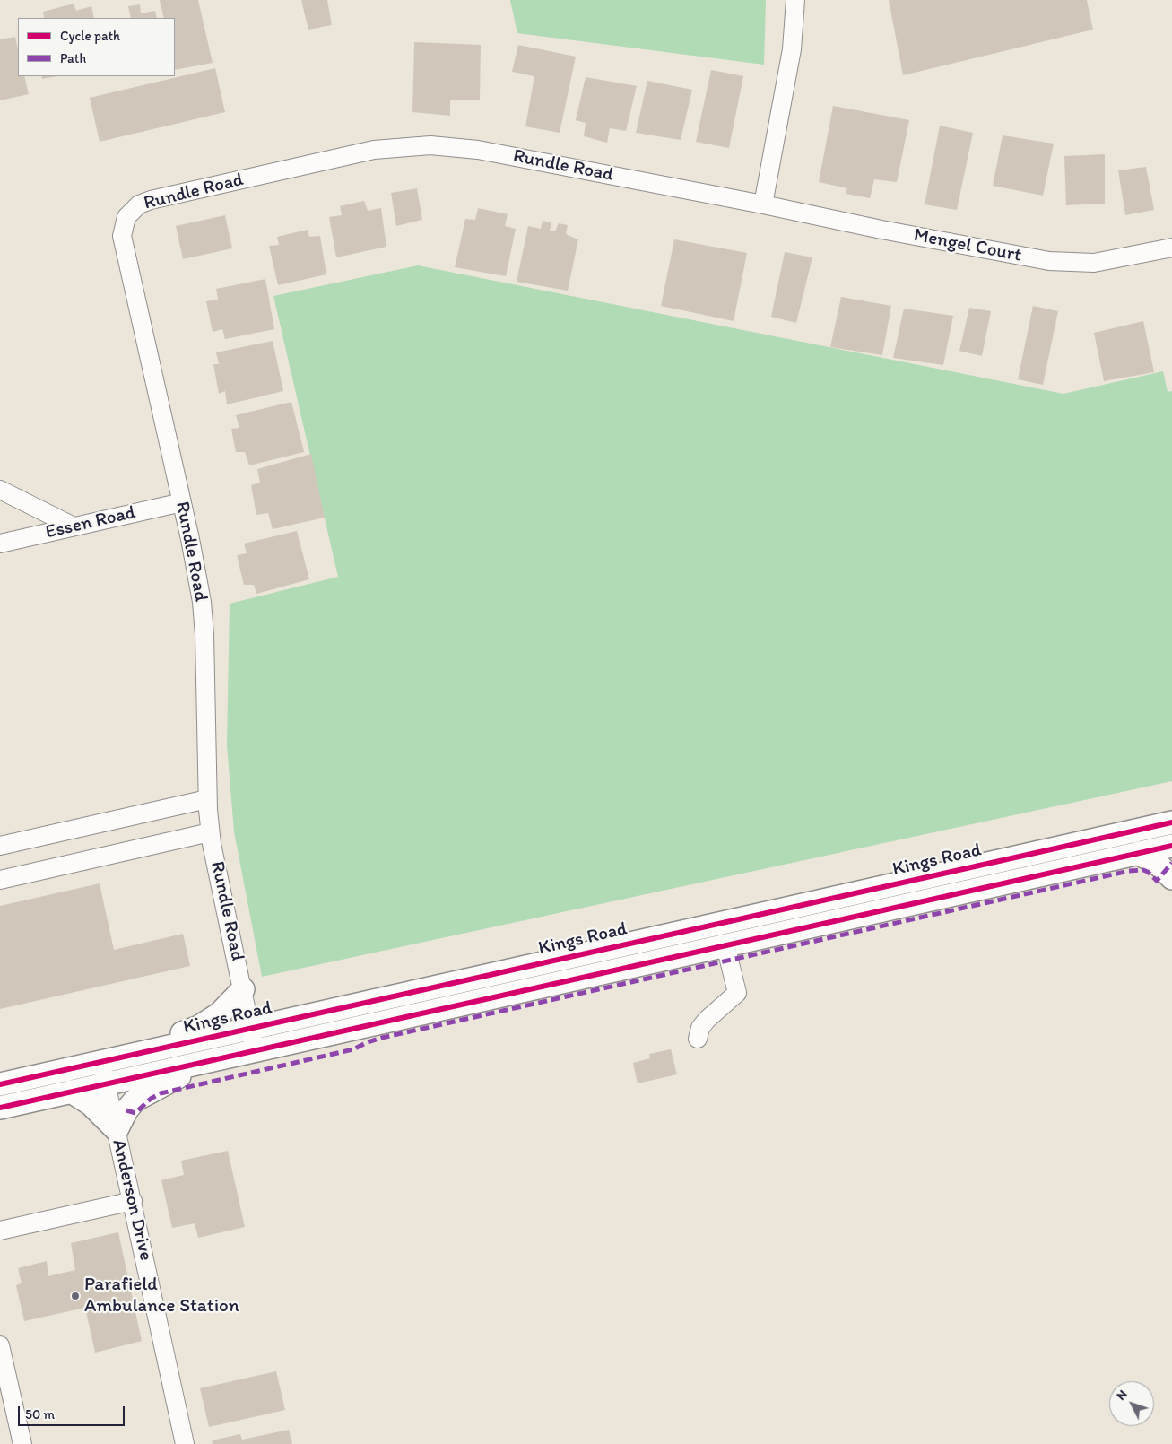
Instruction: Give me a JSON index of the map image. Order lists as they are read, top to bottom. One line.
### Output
{"streets":{"main road":["Kings Road"],"street":["Rundle Road","Mengel Court","Essen Road","Anderson Drive"]},"crossings":[["Rundle Road","Mengel Court"],["Rundle Road","Essen Road"],["Rundle Road","Kings Road"],["Kings Road","Anderson Drive"]],"places":["Parafield Ambulance Station"],"legend":["Cycle path","Path"],"scale_bar":"50 m","north":"top left"}
